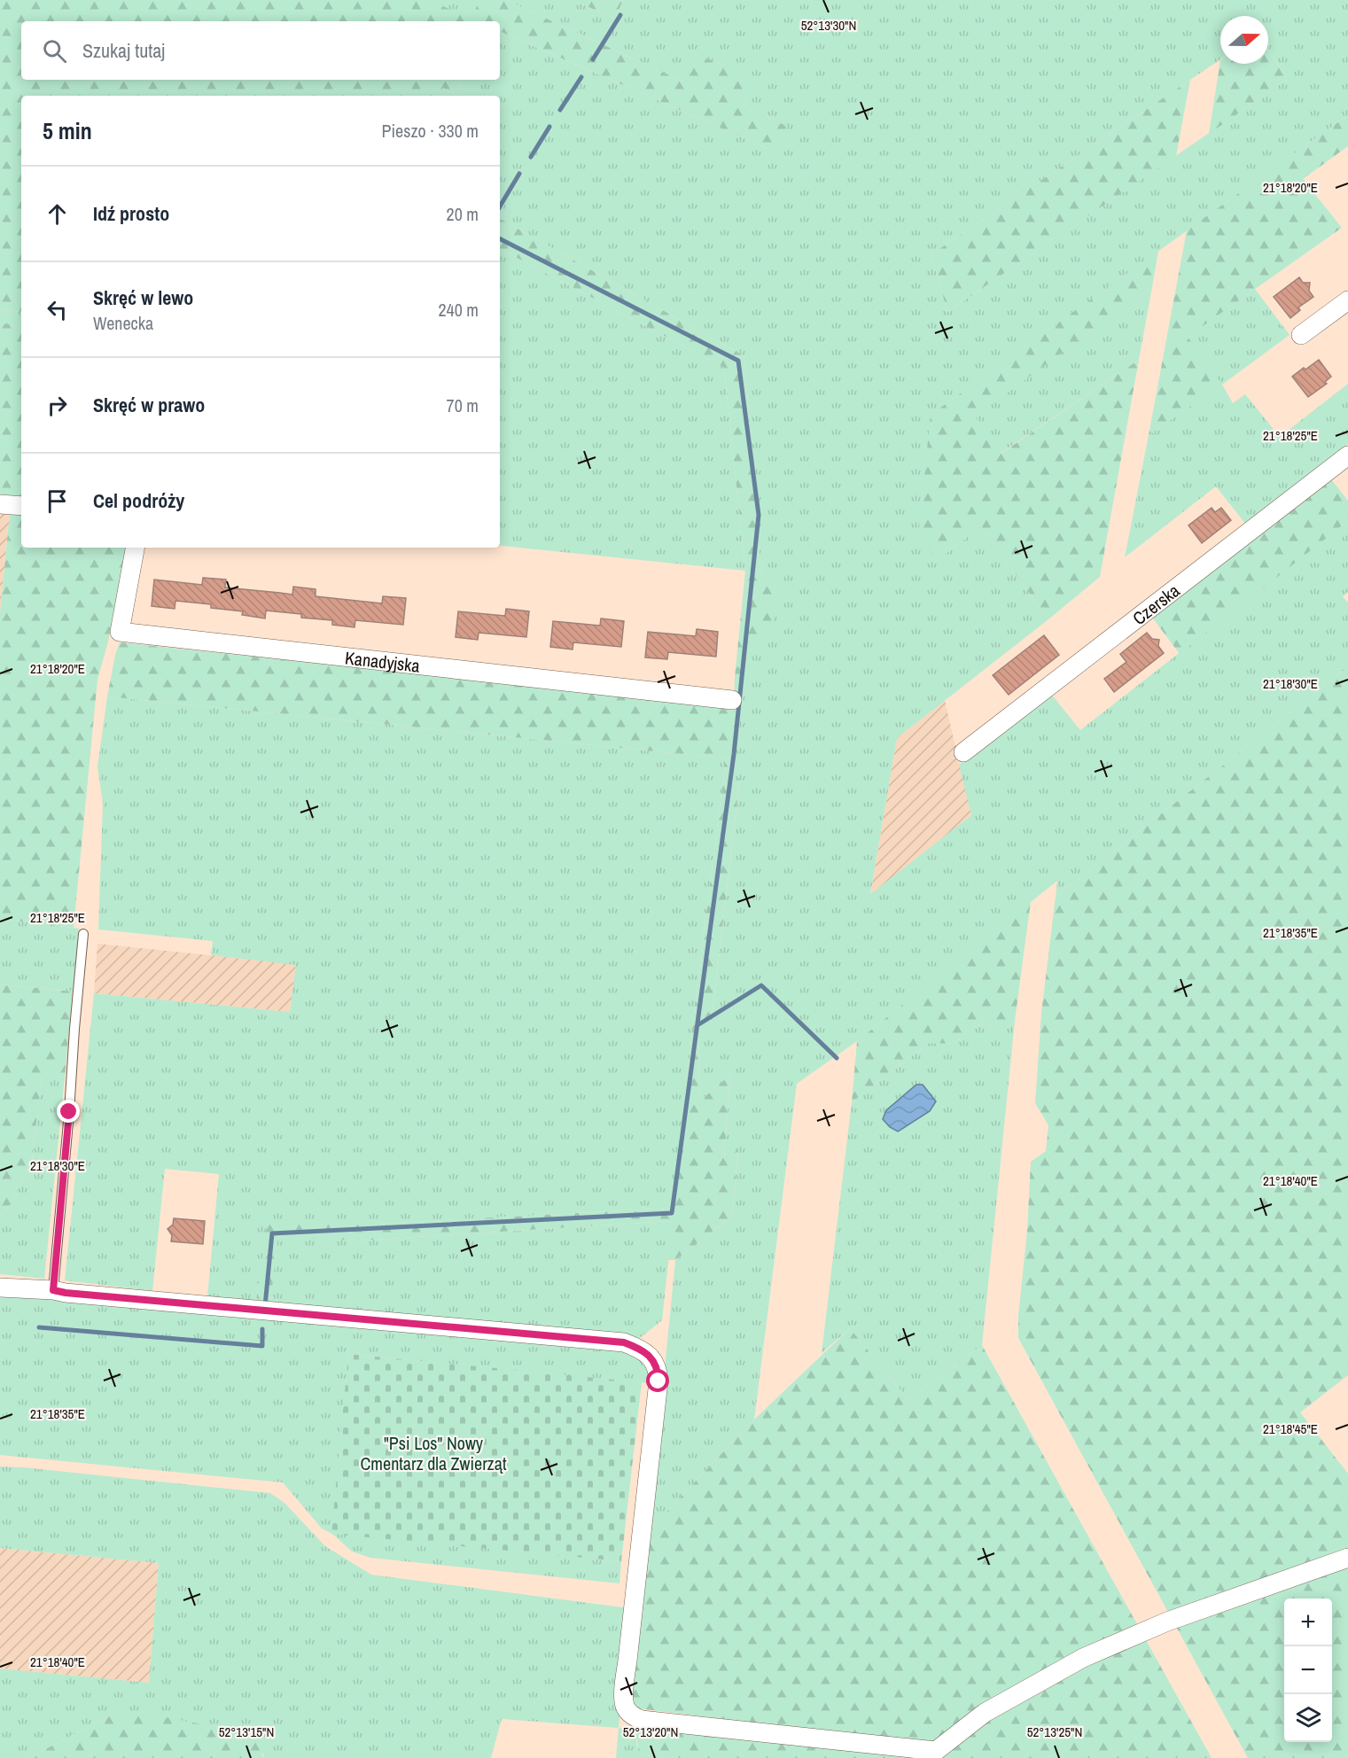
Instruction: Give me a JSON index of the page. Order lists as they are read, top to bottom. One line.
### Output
{"streets":{"street":["Czerska","Kanadyjska"]},"parks":["\"Psi Los\" Nowy Cmentarz dla Zwierząt"],"north":"right","page":{"search":"Szukaj tutaj","heading":["5 min","Pieszo · 330 m"],"list":[["Idź prosto","20 m"],["Skręć w lewo","Wenecka","240 m"],["Skręć w prawo","70 m"],"Cel podróży"],"map_buttons":["+","−"]},"coordinates":["52°13'30\"N","21°18'20\"E","21°18'25\"E","21°18'30\"E","21°18'35\"E","21°18'40\"E","21°18'45\"E","52°13'15\"N","52°13'20\"N","52°13'25\"N"]}
